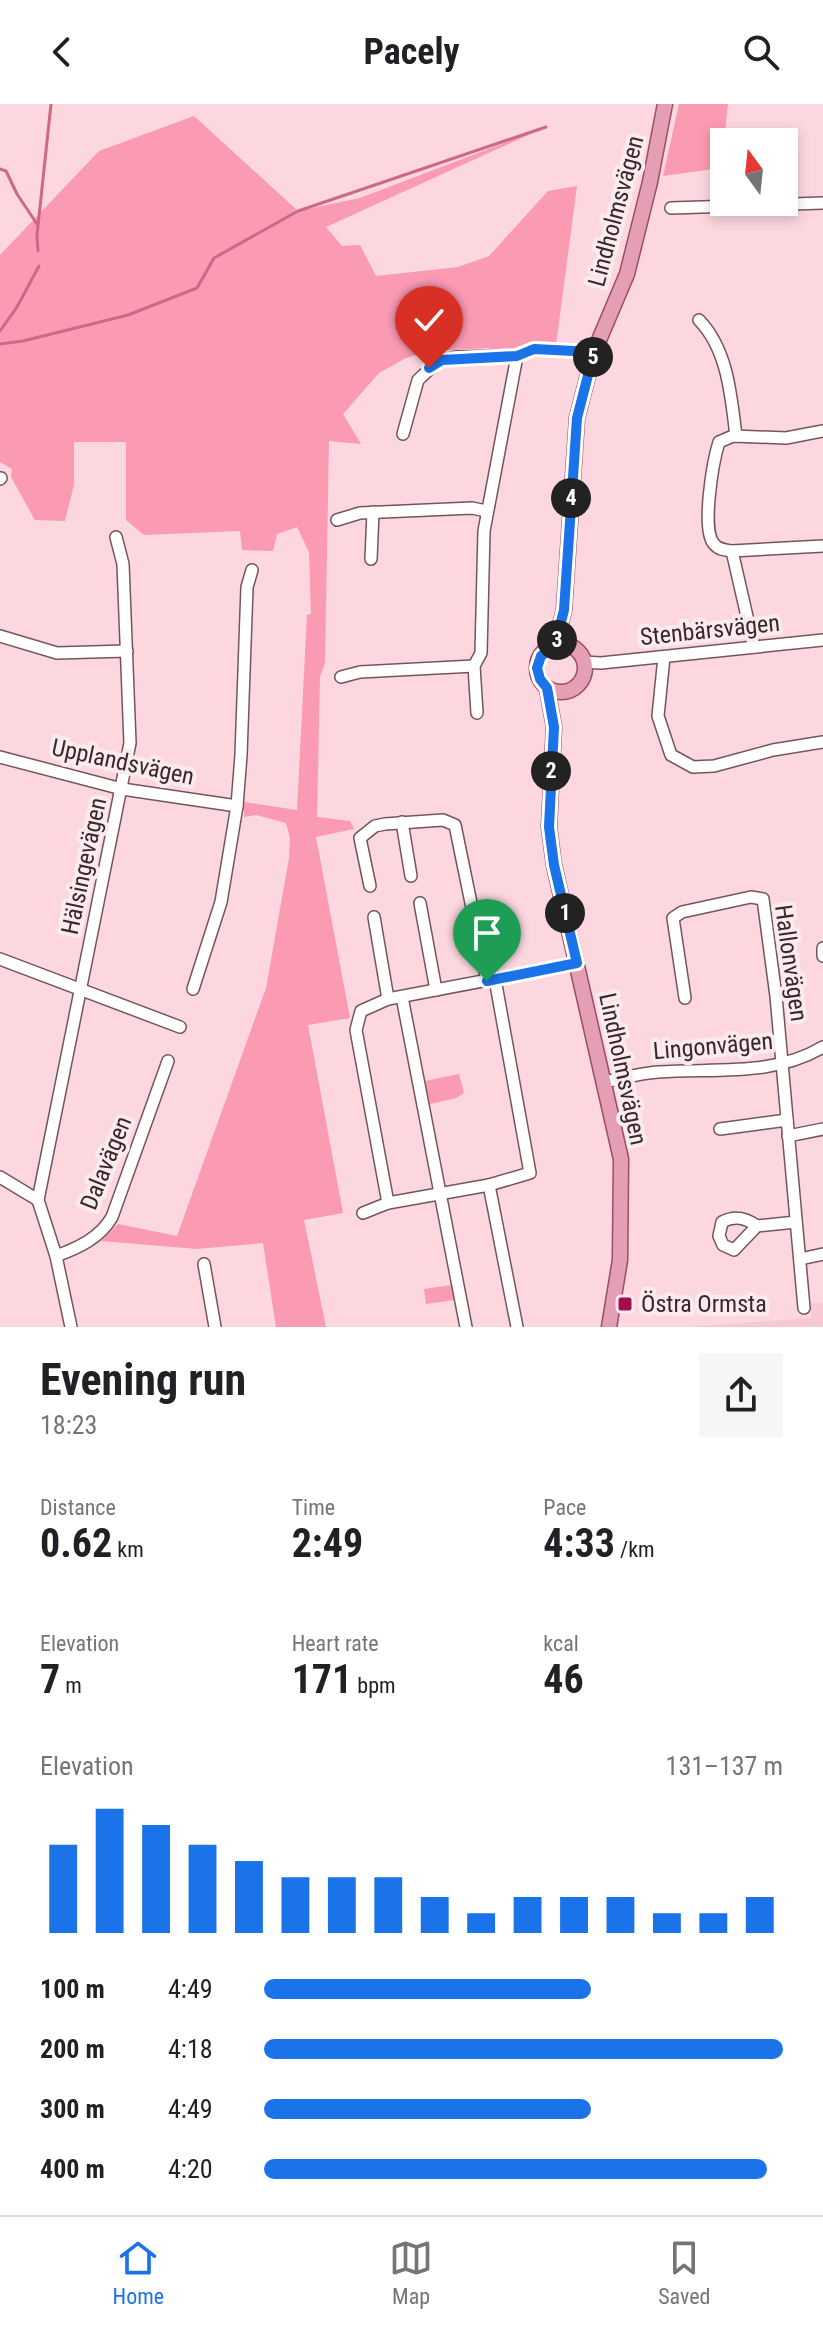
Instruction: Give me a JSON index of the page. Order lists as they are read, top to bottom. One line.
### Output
{"streets":{"main road":["Lindholmsvägen"],"street":["Stenbärsvägen","Upplandsvägen","Hälsingevägen","Hallonvägen","Lingonvägen","Dalavägen"]},"crossings":[["Lindholmsvägen","Stenbärsvägen"],["Lindholmsvägen","Lingonvägen"],["Upplandsvägen","Hälsingevägen"],["Hallonvägen","Lingonvägen"]],"places":{"transit":["Östra Ormsta"]},"north":"top","page":{"header":"Pacely","pins":["5","4","3","2","1"],"heading":["Evening run","18:23"],"stats":[["Distance","0.62 km"],["Time","2:49"],["Pace","4:33 /km"],["Elevation","7 m"],["Heart rate","171 bpm"],["kcal","46"]],"chart":["Elevation","131–137 m"],"list":[{"name":"100 m","note":"4:49"},{"name":"200 m","note":"4:18"},{"name":"300 m","note":"4:49"},{"name":"400 m","note":"4:20"}],"tabs":["Home","Map","Saved"]}}
